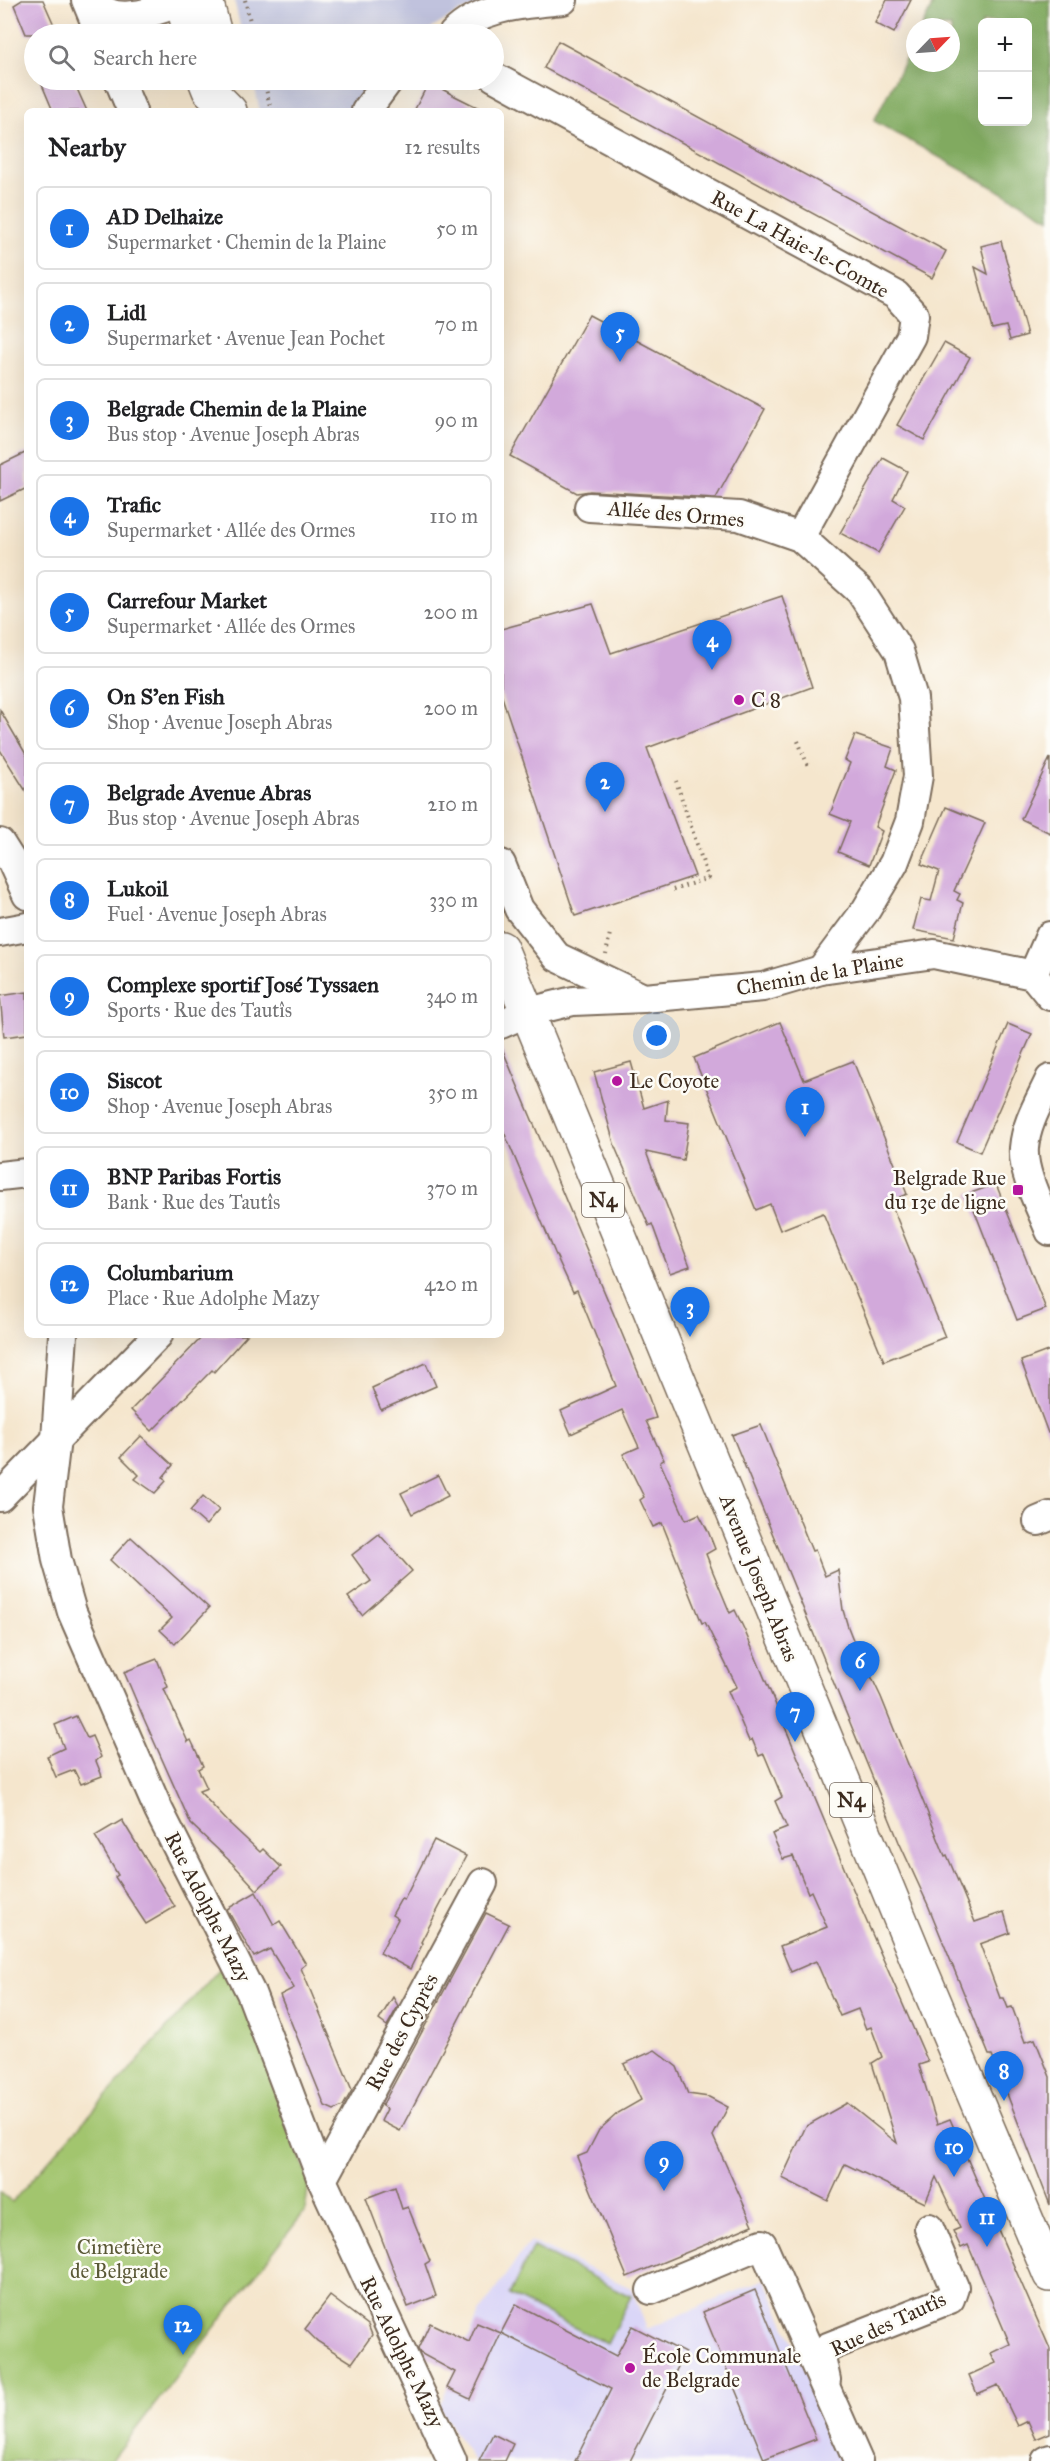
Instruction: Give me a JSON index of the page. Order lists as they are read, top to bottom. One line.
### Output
{"streets":{"main road":["N4","Avenue Joseph Abras"],"street":["Rue La Haie-le-Comte","Allée des Ormes","Chemin de la Plaine","Rue Adolphe Mazy","Rue des Cyprès","Rue des Tautîs"]},"crossings":[["Rue La Haie-le-Comte","Allée des Ormes"],["Allée des Ormes","Chemin de la Plaine"],["Chemin de la Plaine","N4"],["Chemin de la Plaine","Avenue Joseph Abras"],["N4","Avenue Joseph Abras"],["Rue Adolphe Mazy","Rue des Cyprès"]],"parks":["Cimetière de Belgrade"],"places":{"other":["C 8","Le Coyote","École Communale de Belgrade"],"transit":["Belgrade Rue du 13e de ligne"]},"north":"top right","page":{"map_buttons":["+","−"],"search":"Search here","heading":["Nearby","12 results"],"list":[{"mark":"1","name":"AD Delhaize","note":"Supermarket · Chemin de la Plaine","value":"50 m"},{"mark":"2","name":"Lidl","note":"Supermarket · Avenue Jean Pochet","value":"70 m"},{"mark":"3","name":"Belgrade Chemin de la Plaine","note":"Bus stop · Avenue Joseph Abras","value":"90 m"},{"mark":"4","name":"Trafic","note":"Supermarket · Allée des Ormes","value":"110 m"},{"mark":"5","name":"Carrefour Market","note":"Supermarket · Allée des Ormes","value":"200 m"},{"mark":"6","name":"On S'en Fish","note":"Shop · Avenue Joseph Abras","value":"200 m"},{"mark":"7","name":"Belgrade Avenue Abras","note":"Bus stop · Avenue Joseph Abras","value":"210 m"},{"mark":"8","name":"Lukoil","note":"Fuel · Avenue Joseph Abras","value":"330 m"},{"mark":"9","name":"Complexe sportif José Tyssaen","note":"Sports · Rue des Tautîs","value":"340 m"},{"mark":"10","name":"Siscot","note":"Shop · Avenue Joseph Abras","value":"350 m"},{"mark":"11","name":"BNP Paribas Fortis","note":"Bank · Rue des Tautîs","value":"370 m"},{"mark":"12","name":"Columbarium","note":"Place · Rue Adolphe Mazy","value":"420 m"}],"pins":["5","4","2","1","3","6","7","8","10","9","11","12"]}}
